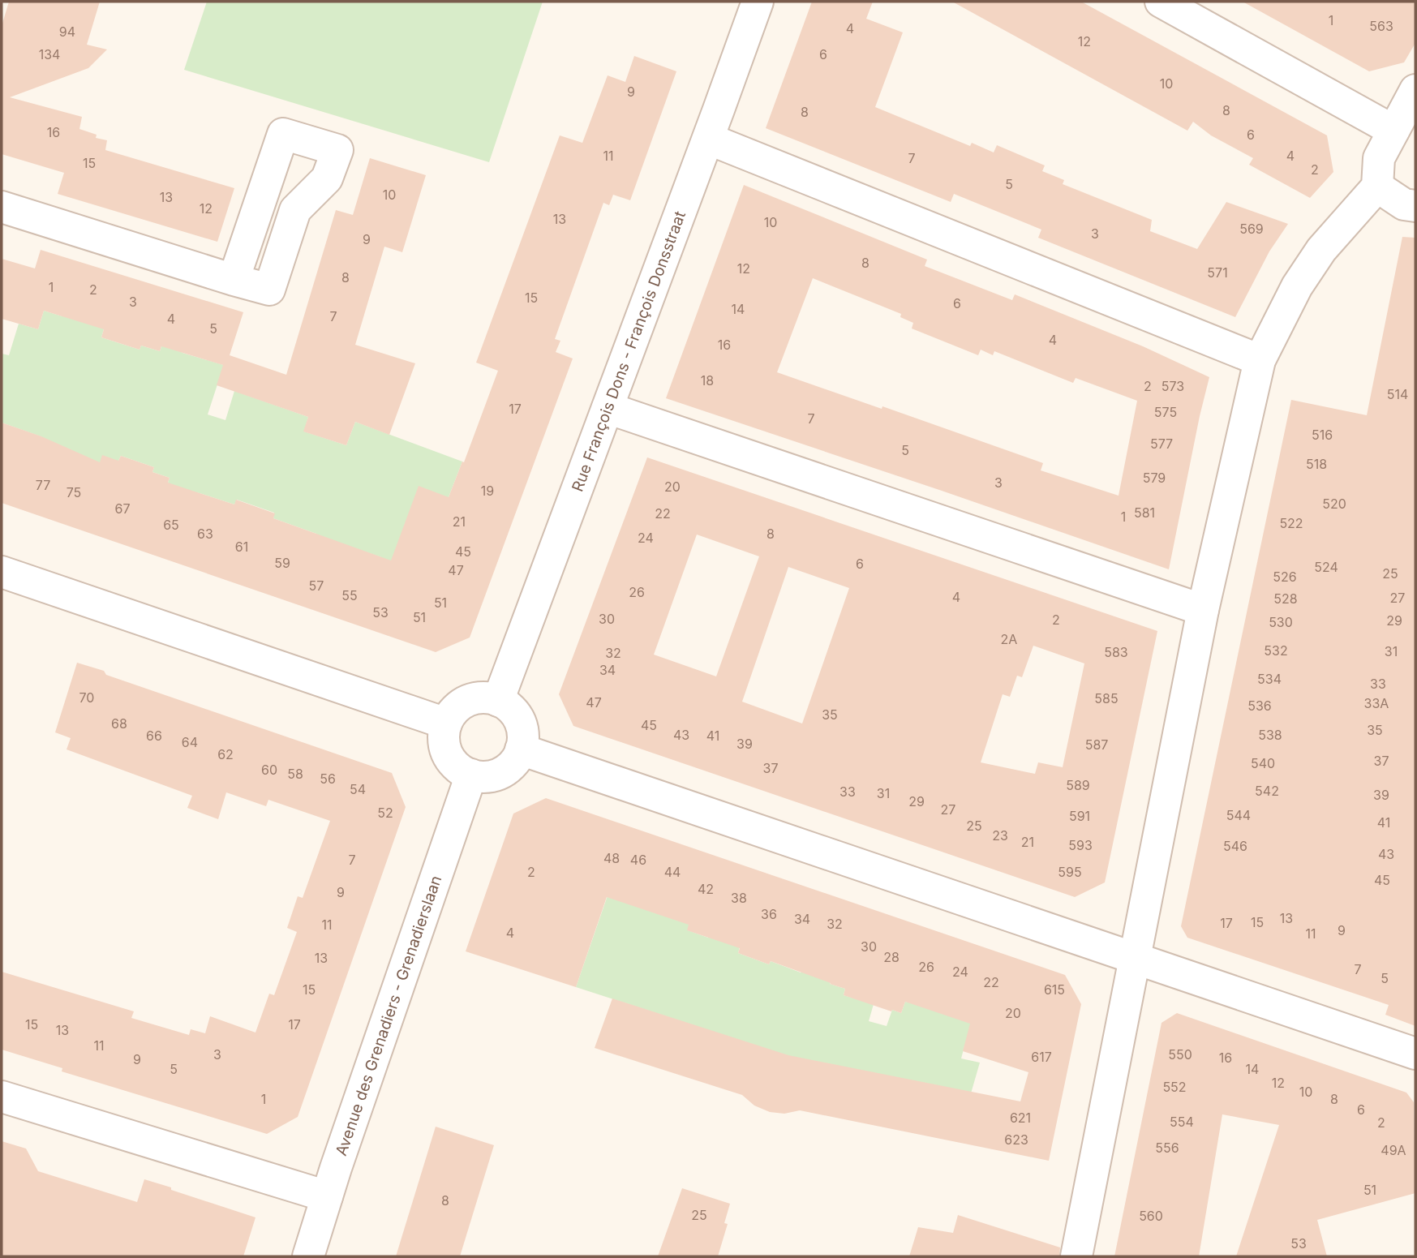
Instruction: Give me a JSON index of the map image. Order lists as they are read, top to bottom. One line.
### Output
{"streets":{"street":["Rue François Dons - François Donsstraat","Avenue des Grenadiers - Grenadierslaan"]},"crossings":[["Rue François Dons - François Donsstraat","Avenue des Grenadiers - Grenadierslaan"]],"house_numbers":["1","563","4","94","12","134","6","10","9","8","8","16","6","11","4","7","15","2","5","10","13","12","13","10","569","3","9","8","12","571","8","1","2","15","3","6","14","7","4","5","4","16","18","2","573","514","17","575","7","516","577","5","518","579","3","77","20","19","75","520","67","581","22","1","21","522","65","63","8","24","61","45","59","6","524","47","25","526","57","26","55","4","27","528","51","53","51","30","2","29","530","2A","532","31","583","32","34","534","33","70","585","47","33A","536","35","68","45","35","43","538","66","41","64","39","587","62","37","540","37","60","58","56","589","54","542","33","31","39","29","27","52","544","591","41","25","23","21","593","546","43","48","7","46","2","44","595","45","42","9","38","36","13","34","15","17","32","11","9","4","11","30","28","13","26","7","24","5","22","15","615","20","15","17","13","11","3","550","617","16","9","5","14","12","552","10","1","8","6","621","554","2","623","556","49A","51","8","25","560","53"]}
